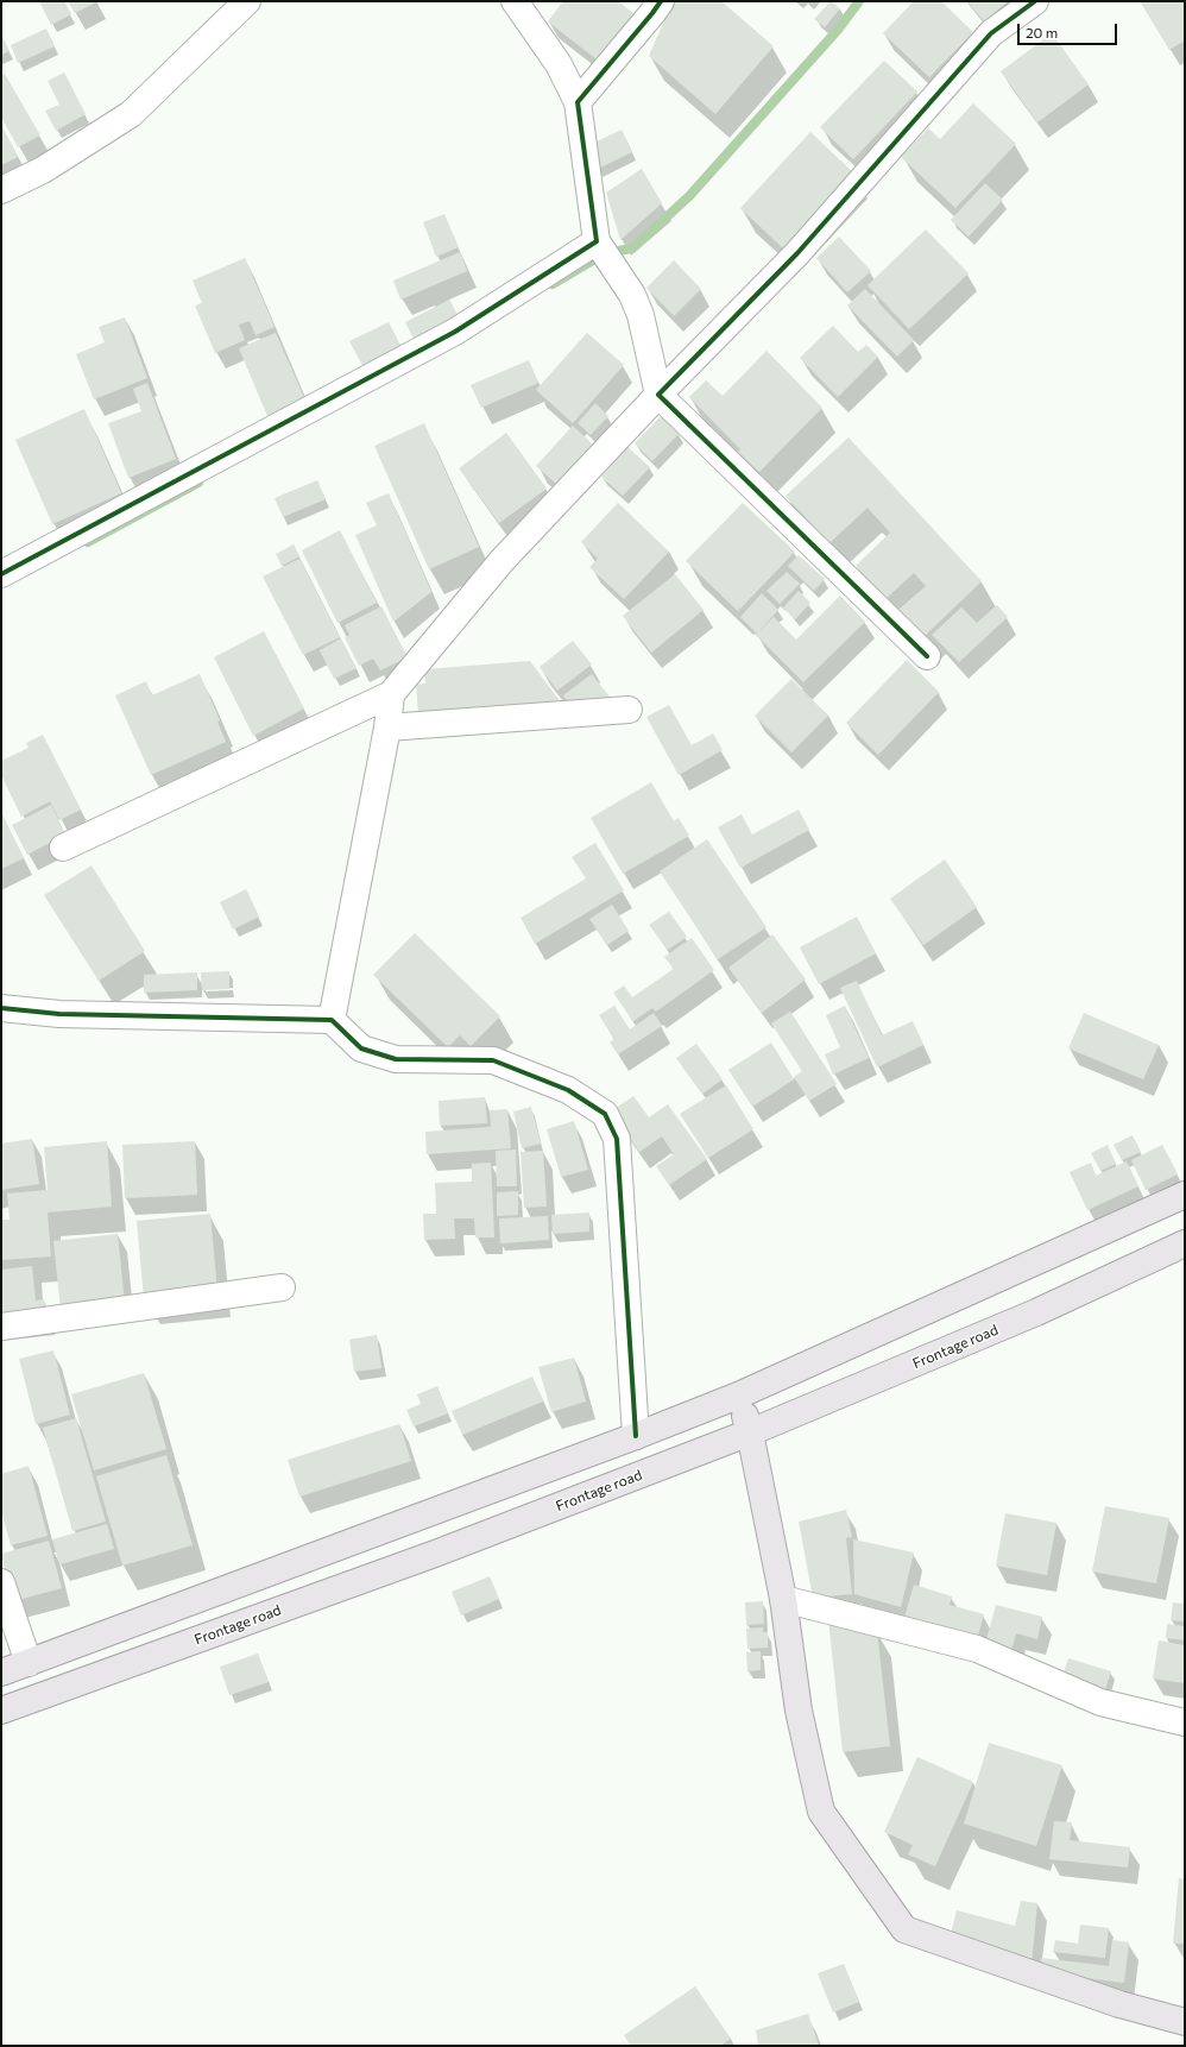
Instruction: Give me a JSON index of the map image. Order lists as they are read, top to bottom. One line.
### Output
{"streets":{"main road":["Frontage road"]},"scale_bar":"20 m"}
